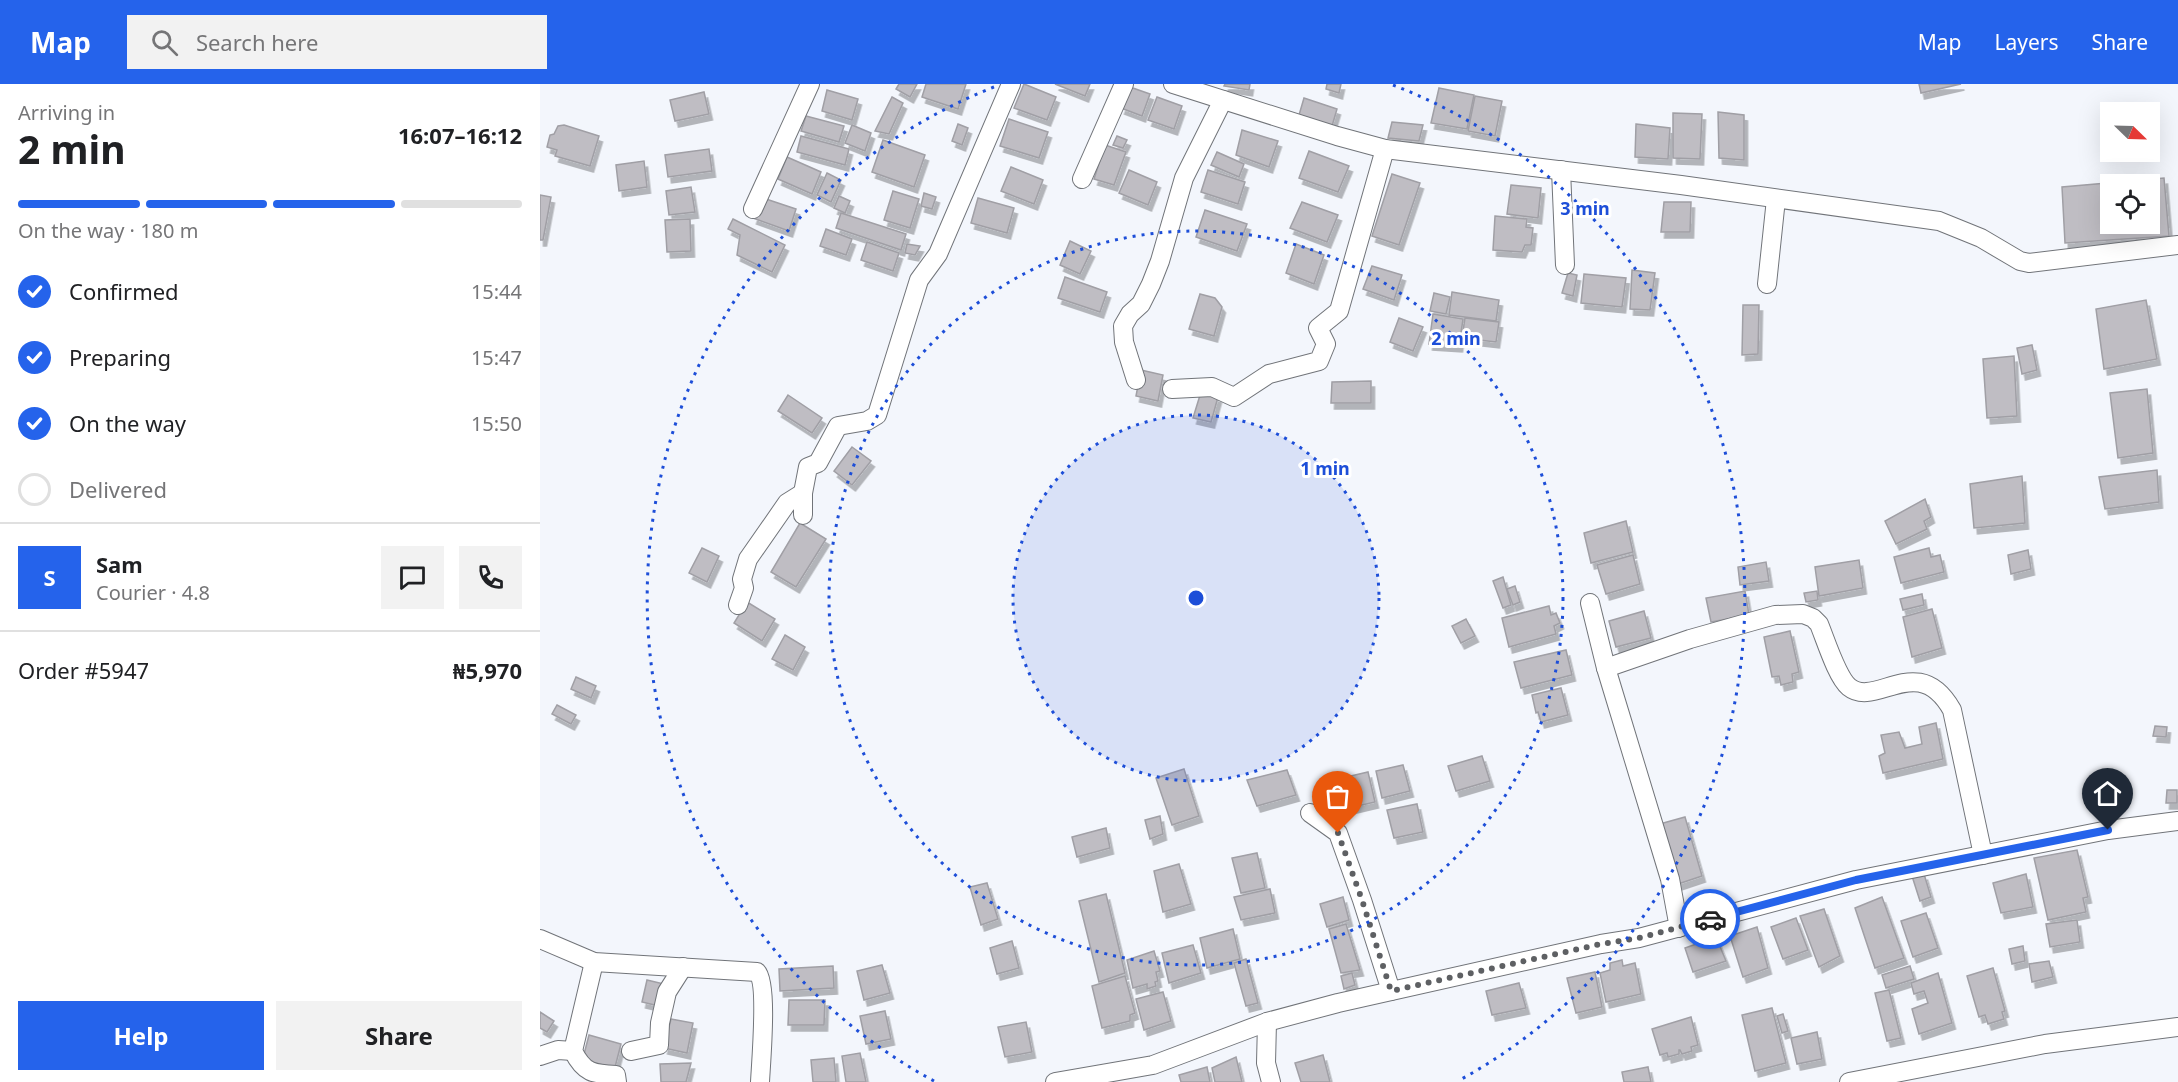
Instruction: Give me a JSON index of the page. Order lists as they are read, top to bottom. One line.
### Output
{"north":"bottom right","page":{"header":"Map","search":"Search here","nav":["Map","Layers","Share"],"heading":["2 min","Arriving in","16:07–16:12"],"panel":["Sam","Courier · 4.8","Order #5947","₦5,970"],"bar":"On the way · 180 m","list":[["Confirmed","15:44"],["Preparing","15:47"],["On the way","15:50"],"Delivered"],"round":"S","buttons":["Help","Share"]},"rings":["3 min","2 min","1 min"]}
